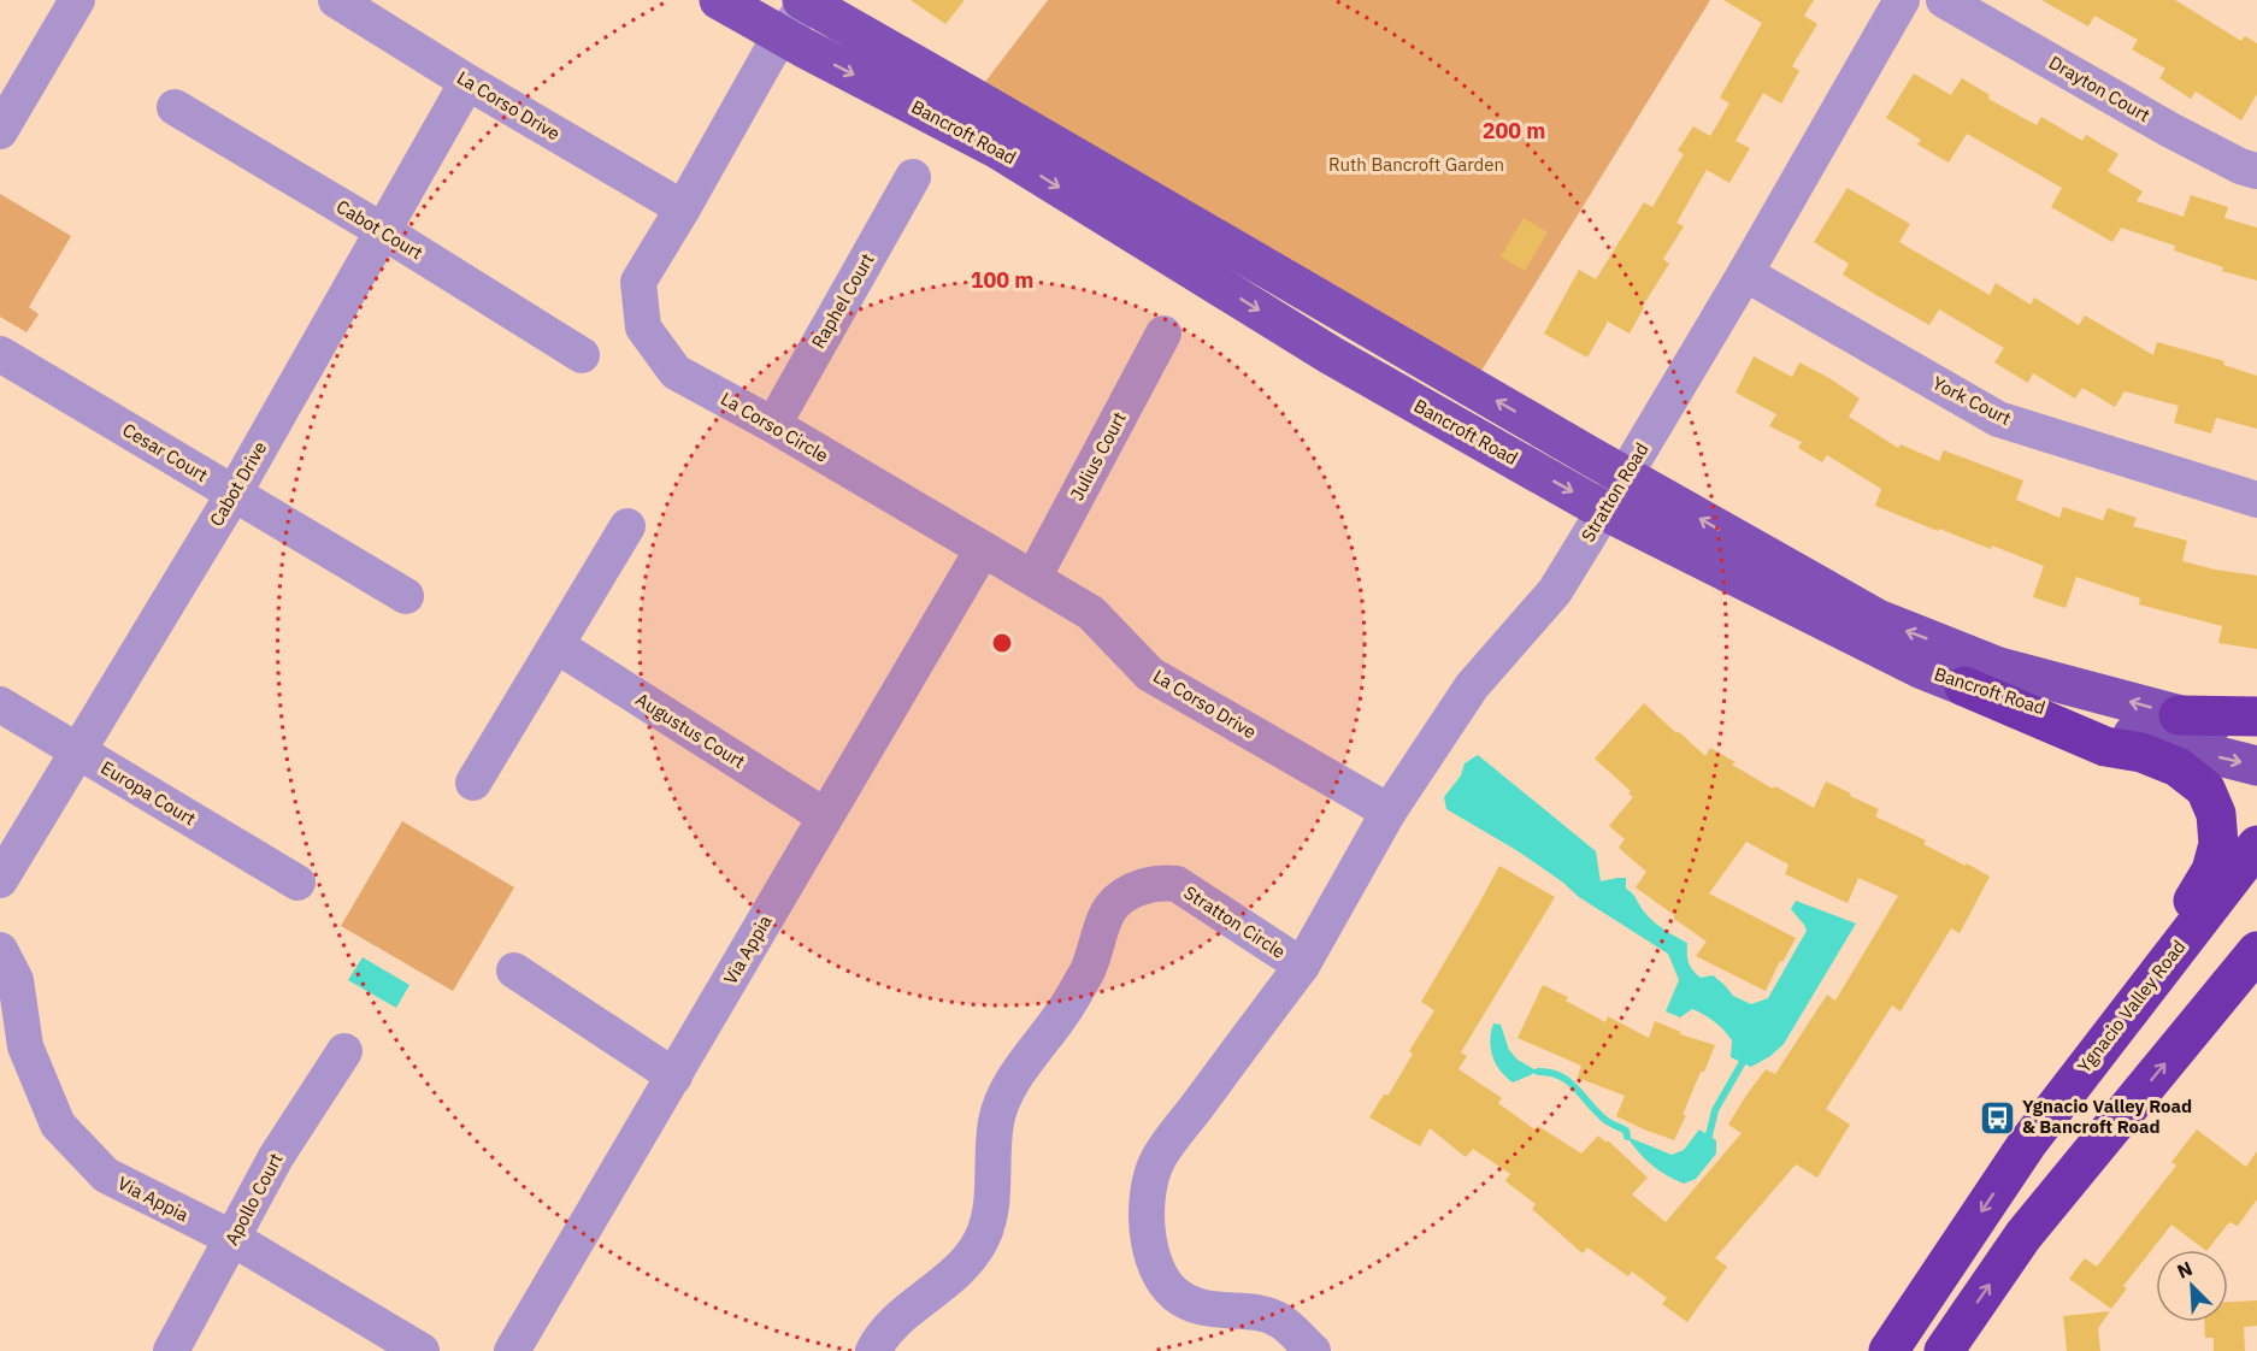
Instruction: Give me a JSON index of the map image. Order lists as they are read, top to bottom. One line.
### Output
{"streets":{"highway":["Ygnacio Valley Road"],"main road":["Bancroft Road"],"street":["Drayton Court","La Corso Drive","Cabot Court","Raphel Court","York Court","La Corso Circle","Cesar Court","Julius Court","Cabot Drive","Stratton Road","Augustus Court","Europa Court","Stratton Circle","Via Appia","Apollo Court"]},"crossings":[["La Corso Drive","La Corso Circle"],["La Corso Drive","Julius Court"],["La Corso Drive","Cabot Drive"],["La Corso Drive","Stratton Road"],["Bancroft Road","La Corso Circle"],["Bancroft Road","Stratton Road"],["Cabot Court","Cabot Drive"],["Raphel Court","La Corso Circle"],["York Court","Stratton Road"],["La Corso Circle","Julius Court"],["La Corso Circle","Via Appia"],["Cesar Court","Cabot Drive"],["Cabot Drive","Europa Court"],["Stratton Road","Stratton Circle"],["Augustus Court","Via Appia"],["Via Appia","Apollo Court"]],"parks":["Ruth Bancroft Garden"],"places":{"bus stop":["Ygnacio Valley Road & Bancroft Road"]},"north":"top left","rings":["200 m","100 m"]}
